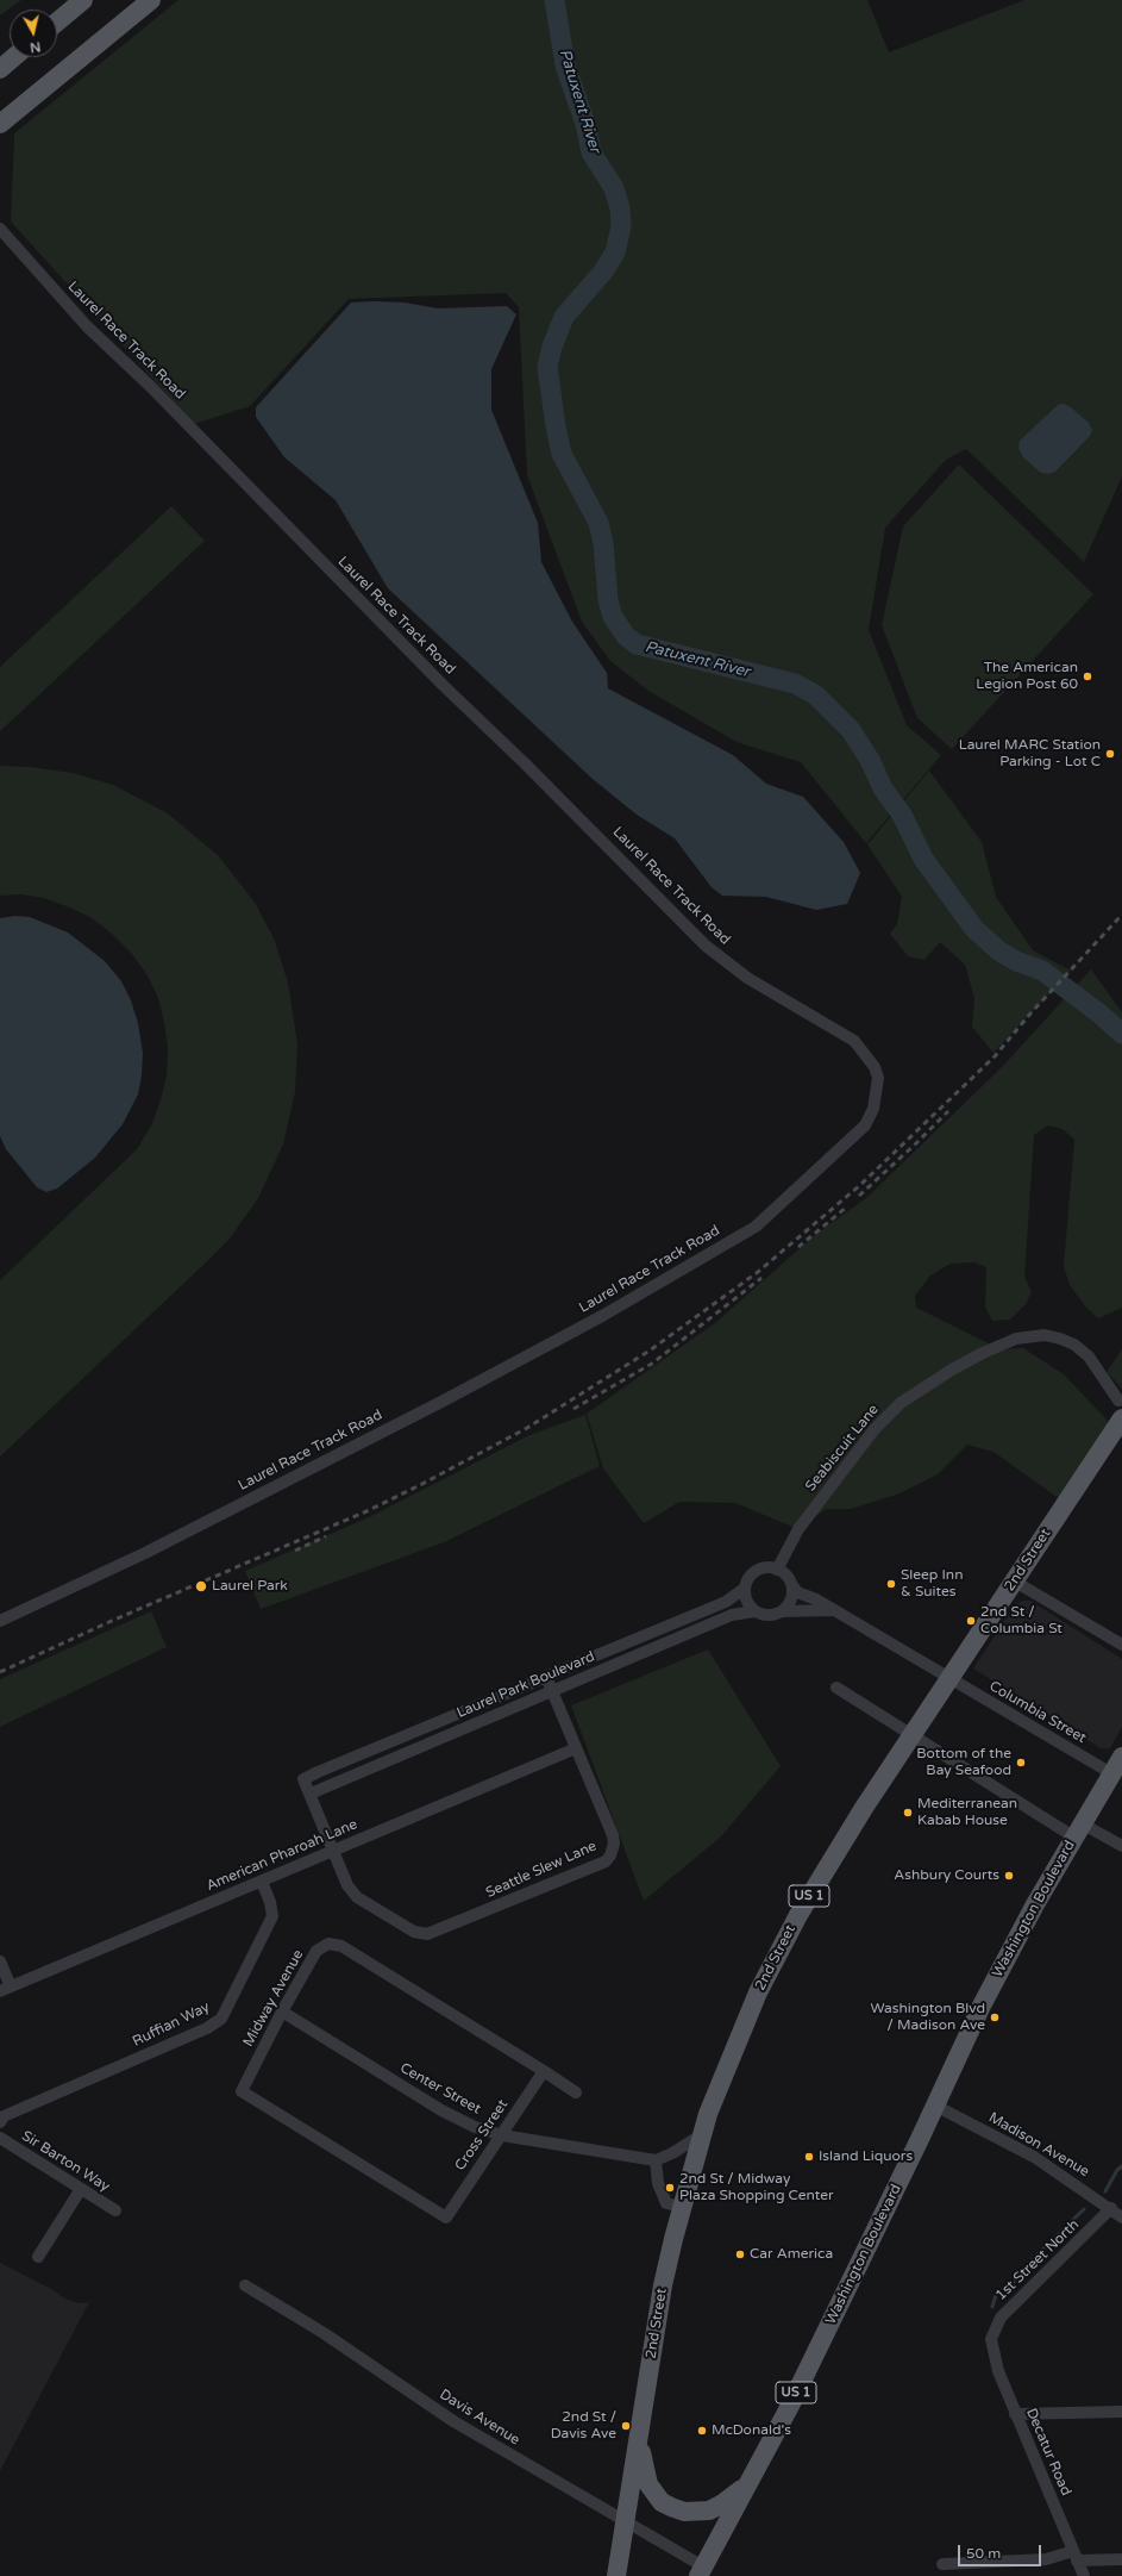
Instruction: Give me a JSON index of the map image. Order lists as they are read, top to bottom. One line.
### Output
{"streets":{"main road":["2nd Street","US 1","Washington Boulevard"],"street":["Laurel Race Track Road","Seabiscuit Lane","Laurel Park Boulevard","Columbia Street","American Pharoah Lane","Seattle Slew Lane","Midway Avenue","Ruffian Way","Center Street","Cross Street","Madison Avenue","Sir Barton Way","1st Street North","Davis Avenue","Decatur Road"]},"crossings":[["Seabiscuit Lane","2nd Street"],["Seabiscuit Lane","Laurel Park Boulevard"],["2nd Street","Columbia Street"],["2nd Street","Davis Avenue"],["Laurel Park Boulevard","Seattle Slew Lane"],["Columbia Street","Washington Boulevard"],["American Pharoah Lane","Seattle Slew Lane"],["American Pharoah Lane","Ruffian Way"],["Washington Boulevard","Madison Avenue"],["Washington Boulevard","Davis Avenue"],["Midway Avenue","Center Street"],["Midway Avenue","Cross Street"],["Center Street","Cross Street"],["Madison Avenue","1st Street North"],["1st Street North","Decatur Road"]],"water":["Patuxent River"],"places":["The American Legion Post 60","Laurel MARC Station Parking - Lot C","Sleep Inn & Suites","Laurel Park","2nd St / Columbia St","Bottom of the Bay Seafood","Mediterranean Kabab House","Ashbury Courts","Washington Blvd / Madison Ave","Island Liquors","2nd St / Midway Plaza Shopping Center","Car America","2nd St / Davis Ave","McDonald's"],"scale_bar":"50 m","north":"bottom"}
